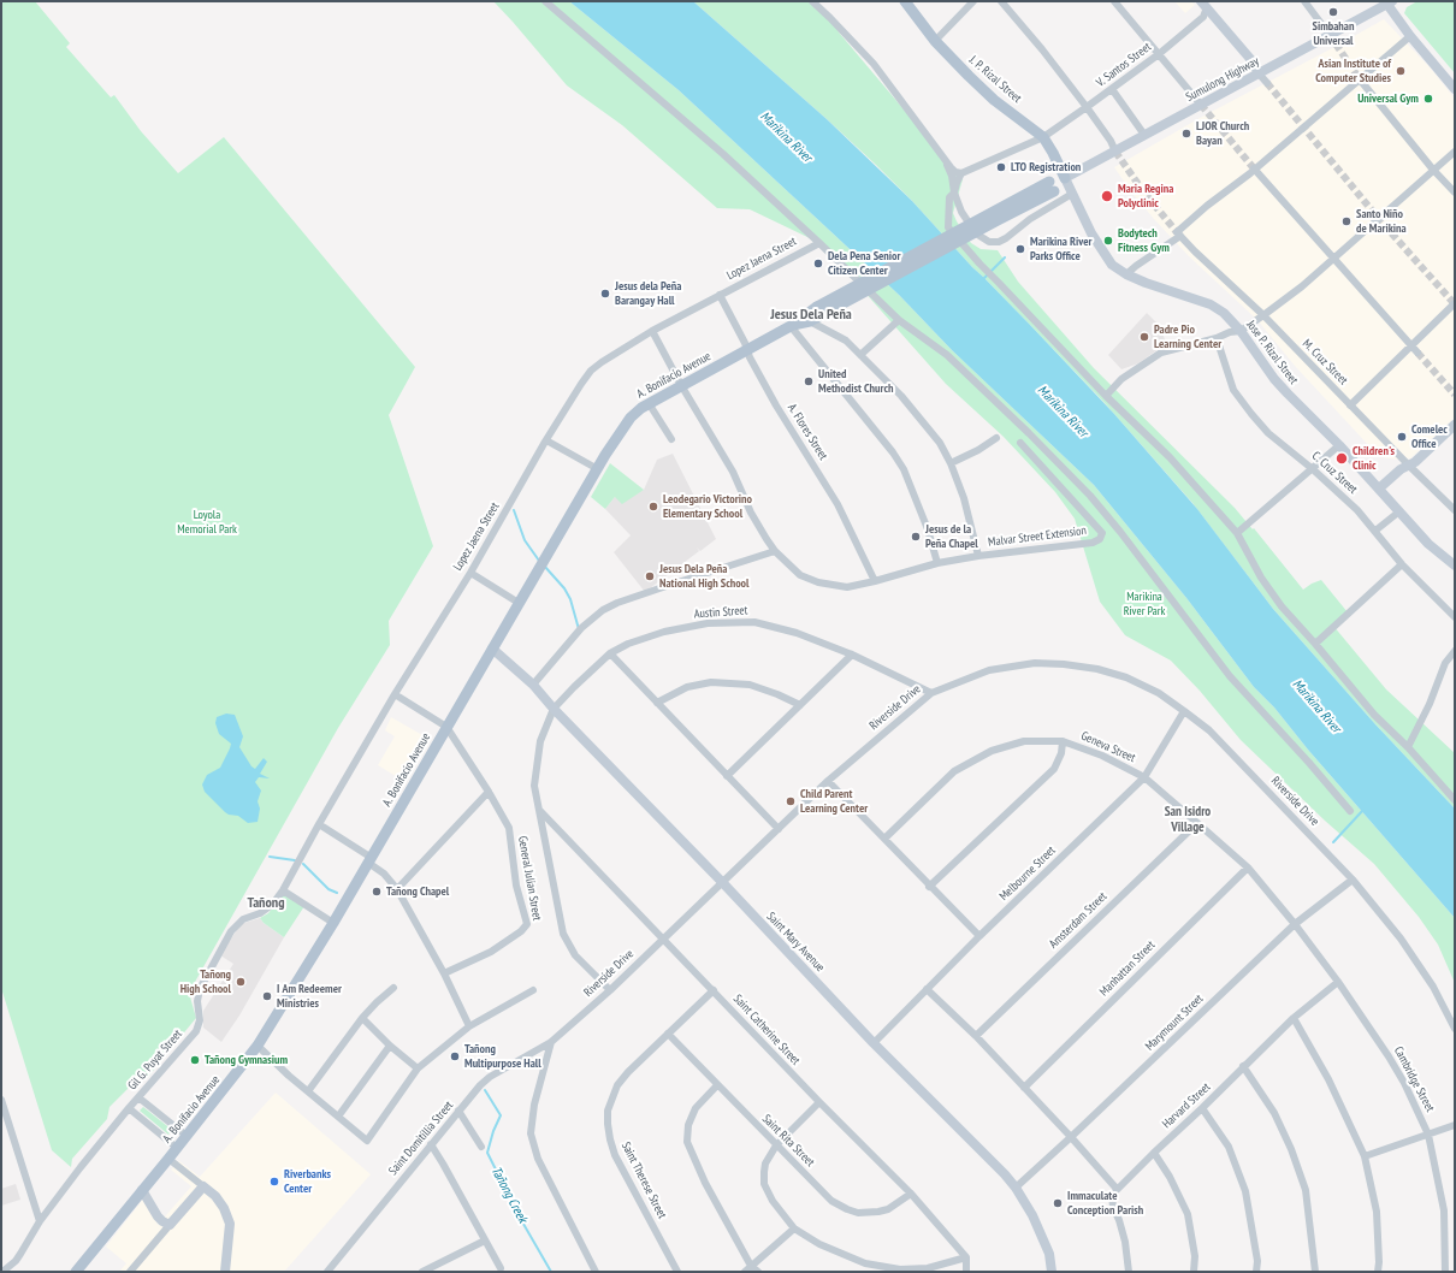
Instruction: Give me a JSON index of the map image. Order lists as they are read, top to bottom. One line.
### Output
{"streets":{"main road":["J. P. Rizal Street","A. Bonifacio Avenue"],"street":["V. Santos Street","Sumulong Highway","Lopez Jaena Street","Jose P. Rizal Street","M. Cruz Street","A. Flores Street","C. Cruz Street","Malvar Street Extension","Austin Street","Riverside Drive","Geneva Street","Melbourne Street","General Julian Street","Amsterdam Street","Saint Mary Avenue","Manhattan Street","Marymount Street","Saint Catherine Street","Gil G. Puyat Street","Cambridge Street","Harvard Street","Saint Domitillia Street","Saint Rita Street","Saint Therese Street"]},"crossings":[["V. Santos Street","J. P. Rizal Street"],["J. P. Rizal Street","Sumulong Highway"],["J. P. Rizal Street","Jose P. Rizal Street"],["J. P. Rizal Street","A. Bonifacio Avenue"],["Sumulong Highway","Jose P. Rizal Street"],["Sumulong Highway","A. Bonifacio Avenue"],["Lopez Jaena Street","A. Flores Street"],["Lopez Jaena Street","Malvar Street Extension"],["Lopez Jaena Street","Gil G. Puyat Street"],["Jose P. Rizal Street","A. Bonifacio Avenue"],["A. Bonifacio Avenue","A. Flores Street"],["A. Bonifacio Avenue","Malvar Street Extension"],["A. Bonifacio Avenue","General Julian Street"],["A. Bonifacio Avenue","Saint Mary Avenue"],["A. Flores Street","Malvar Street Extension"],["Austin Street","Riverside Drive"],["Austin Street","Saint Mary Avenue"],["Riverside Drive","Melbourne Street"],["Riverside Drive","Saint Mary Avenue"],["Riverside Drive","Marymount Street"],["Riverside Drive","Saint Catherine Street"],["Riverside Drive","Saint Domitillia Street"],["Geneva Street","Melbourne Street"],["Geneva Street","Amsterdam Street"],["Geneva Street","Manhattan Street"],["Geneva Street","Marymount Street"],["Geneva Street","Cambridge Street"],["Melbourne Street","Saint Mary Avenue"],["Saint Mary Avenue","Marymount Street"],["Marymount Street","Cambridge Street"],["Saint Catherine Street","Saint Rita Street"],["Saint Catherine Street","Saint Therese Street"],["Cambridge Street","Harvard Street"],["Saint Rita Street","Saint Therese Street"]],"districts":["Jesus Dela Peña","San Isidro Village","Tañong"],"water":["Marikina River","Tañong Creek"],"parks":["Loyola Memorial Park","Marikina River Park"],"places":["Simbahan Universal","Asian Institute of Computer Studies","Universal Gym","LJOR Church Bayan","LTO Registration","Maria Regina Polyclinic","Santo Niño de Marikina","Bodytech Fitness Gym","Marikina River Parks Office","Dela Pena Senior Citizen Center","Jesus dela Peña Barangay Hall","Padre Pio Learning Center","United Methodist Church","Comelec Office","Children's Clinic","Leodegario Victorino Elementary School","Jesus de la Peña Chapel","Jesus Dela Peña National High School","Child Parent Learning Center","Tañong Chapel","Tañong High School","I Am Redeemer Ministries","Tañong Multipurpose Hall","Tañong Gymnasium","Riverbanks Center","Immaculate Conception Parish"]}
